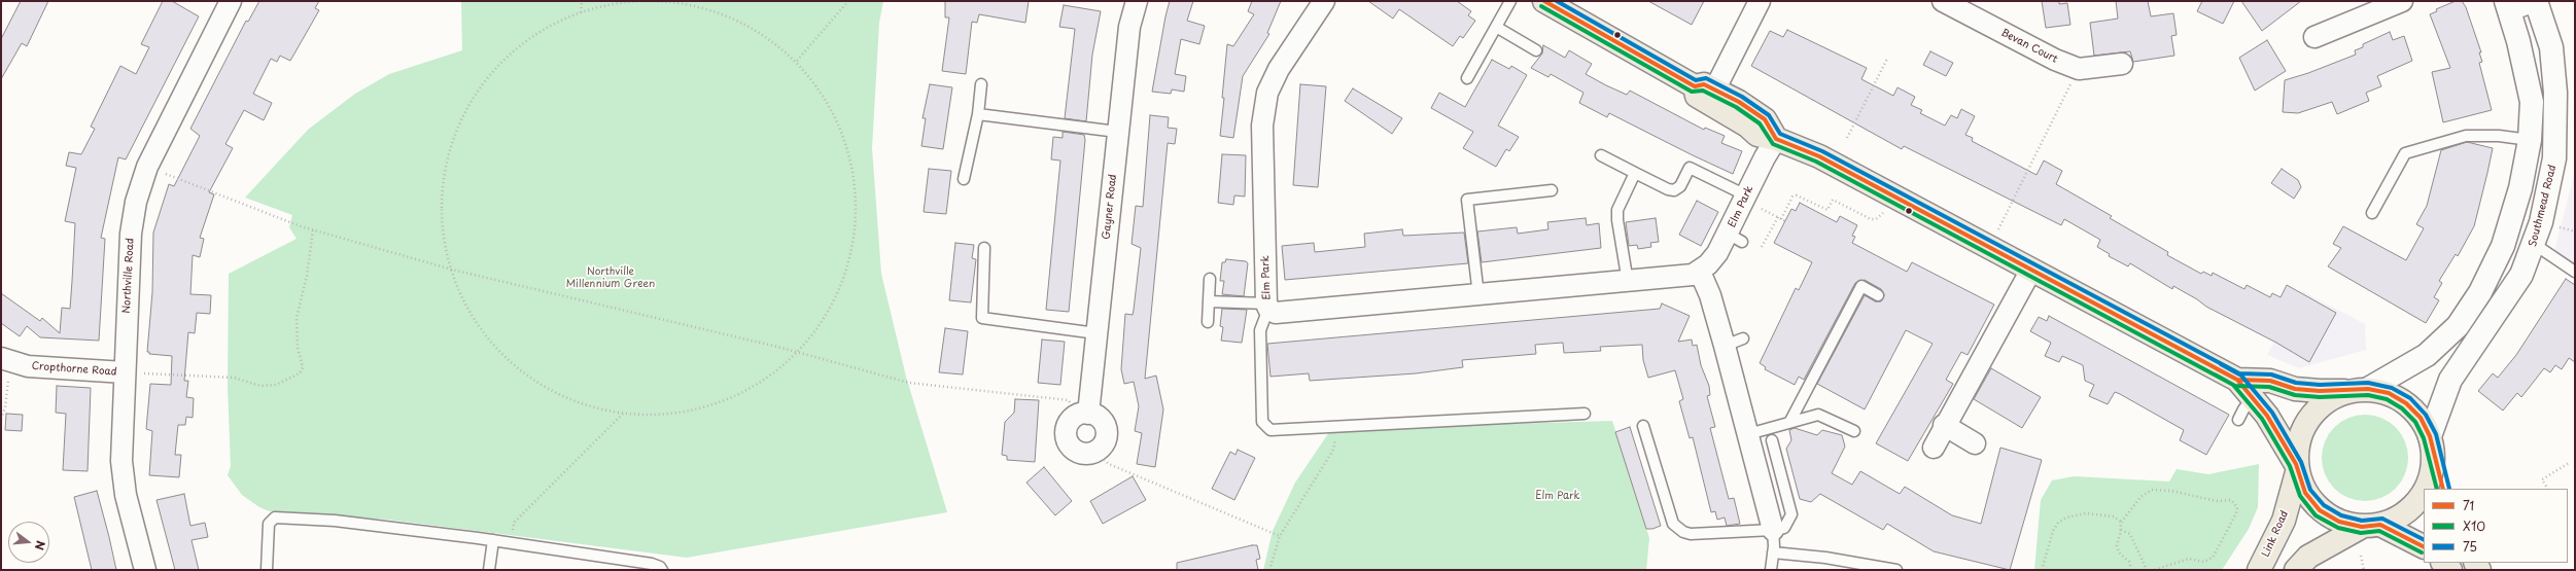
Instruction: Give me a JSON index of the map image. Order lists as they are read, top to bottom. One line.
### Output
{"streets":{"main road":["Southmead Road","Link Road"],"street":["Bevan Court","Gayner Road","Elm Park","Northville Road","Cropthorne Road"]},"crossings":[["Northville Road","Cropthorne Road"]],"parks":["Northville Millennium Green","Elm Park"],"lines":["transit line 71","transit line 75","transit line X10"],"legend":["71","X10","75"],"north":"right"}
